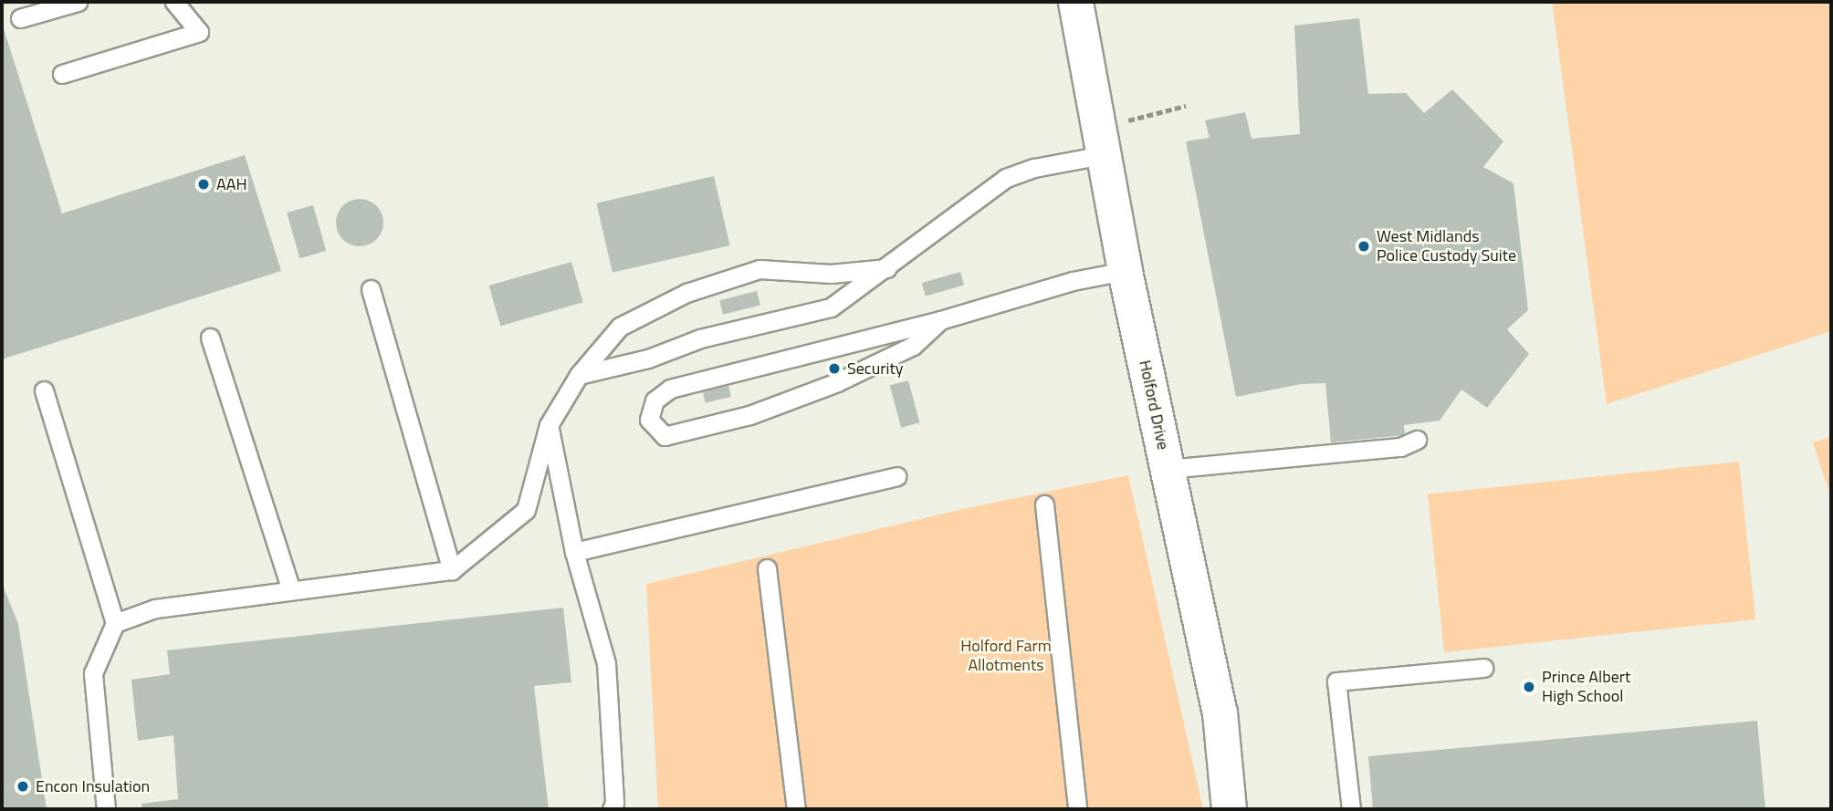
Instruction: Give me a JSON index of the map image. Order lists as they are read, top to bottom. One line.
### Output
{"streets":{"street":["Holford Drive"]},"parks":["Holford Farm Allotments"],"places":["AAH","West Midlands Police Custody Suite","Security","Prince Albert High School","Encon Insulation"]}
